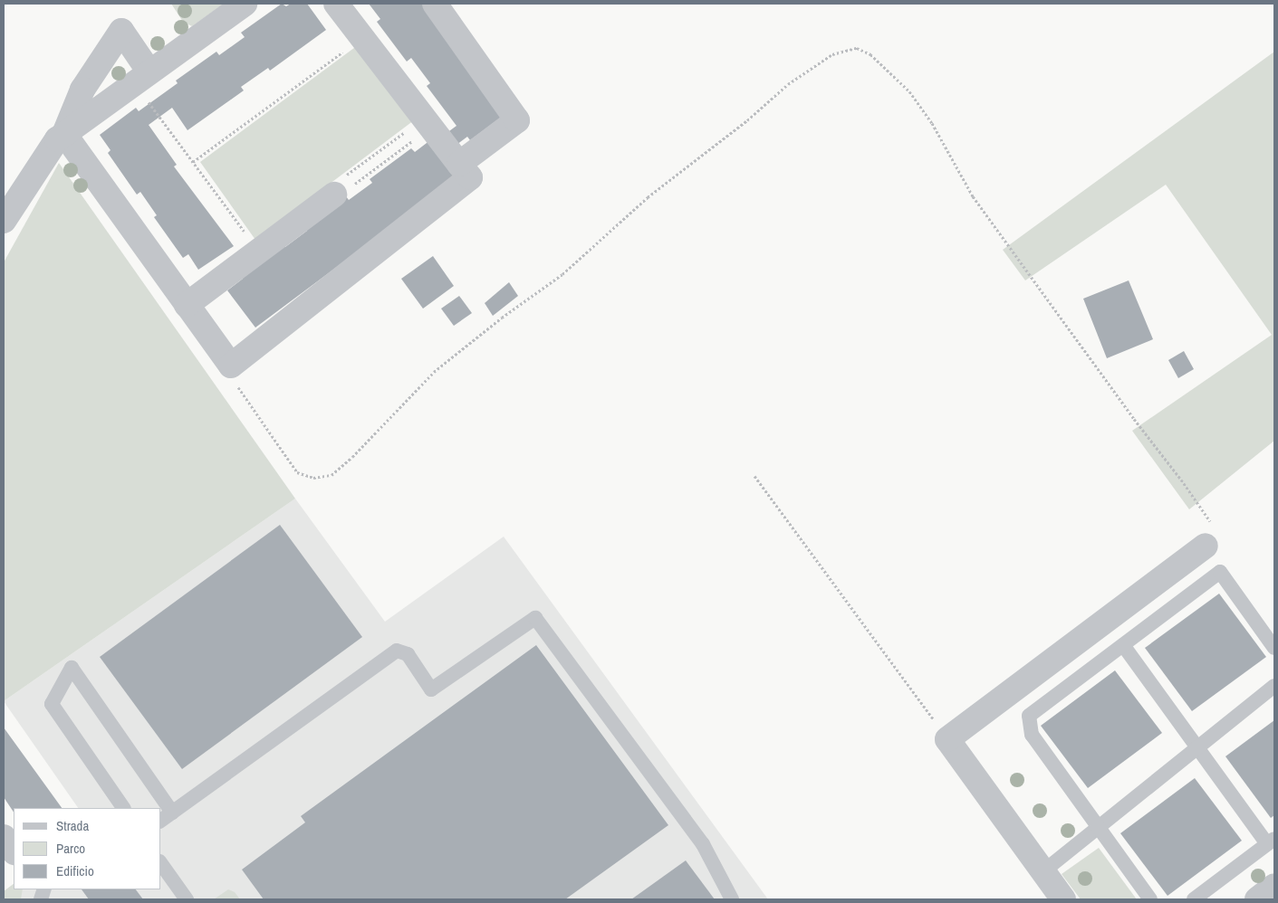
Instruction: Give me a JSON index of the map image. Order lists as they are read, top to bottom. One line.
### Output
{"legend":["Strada","Parco","Edificio"]}
